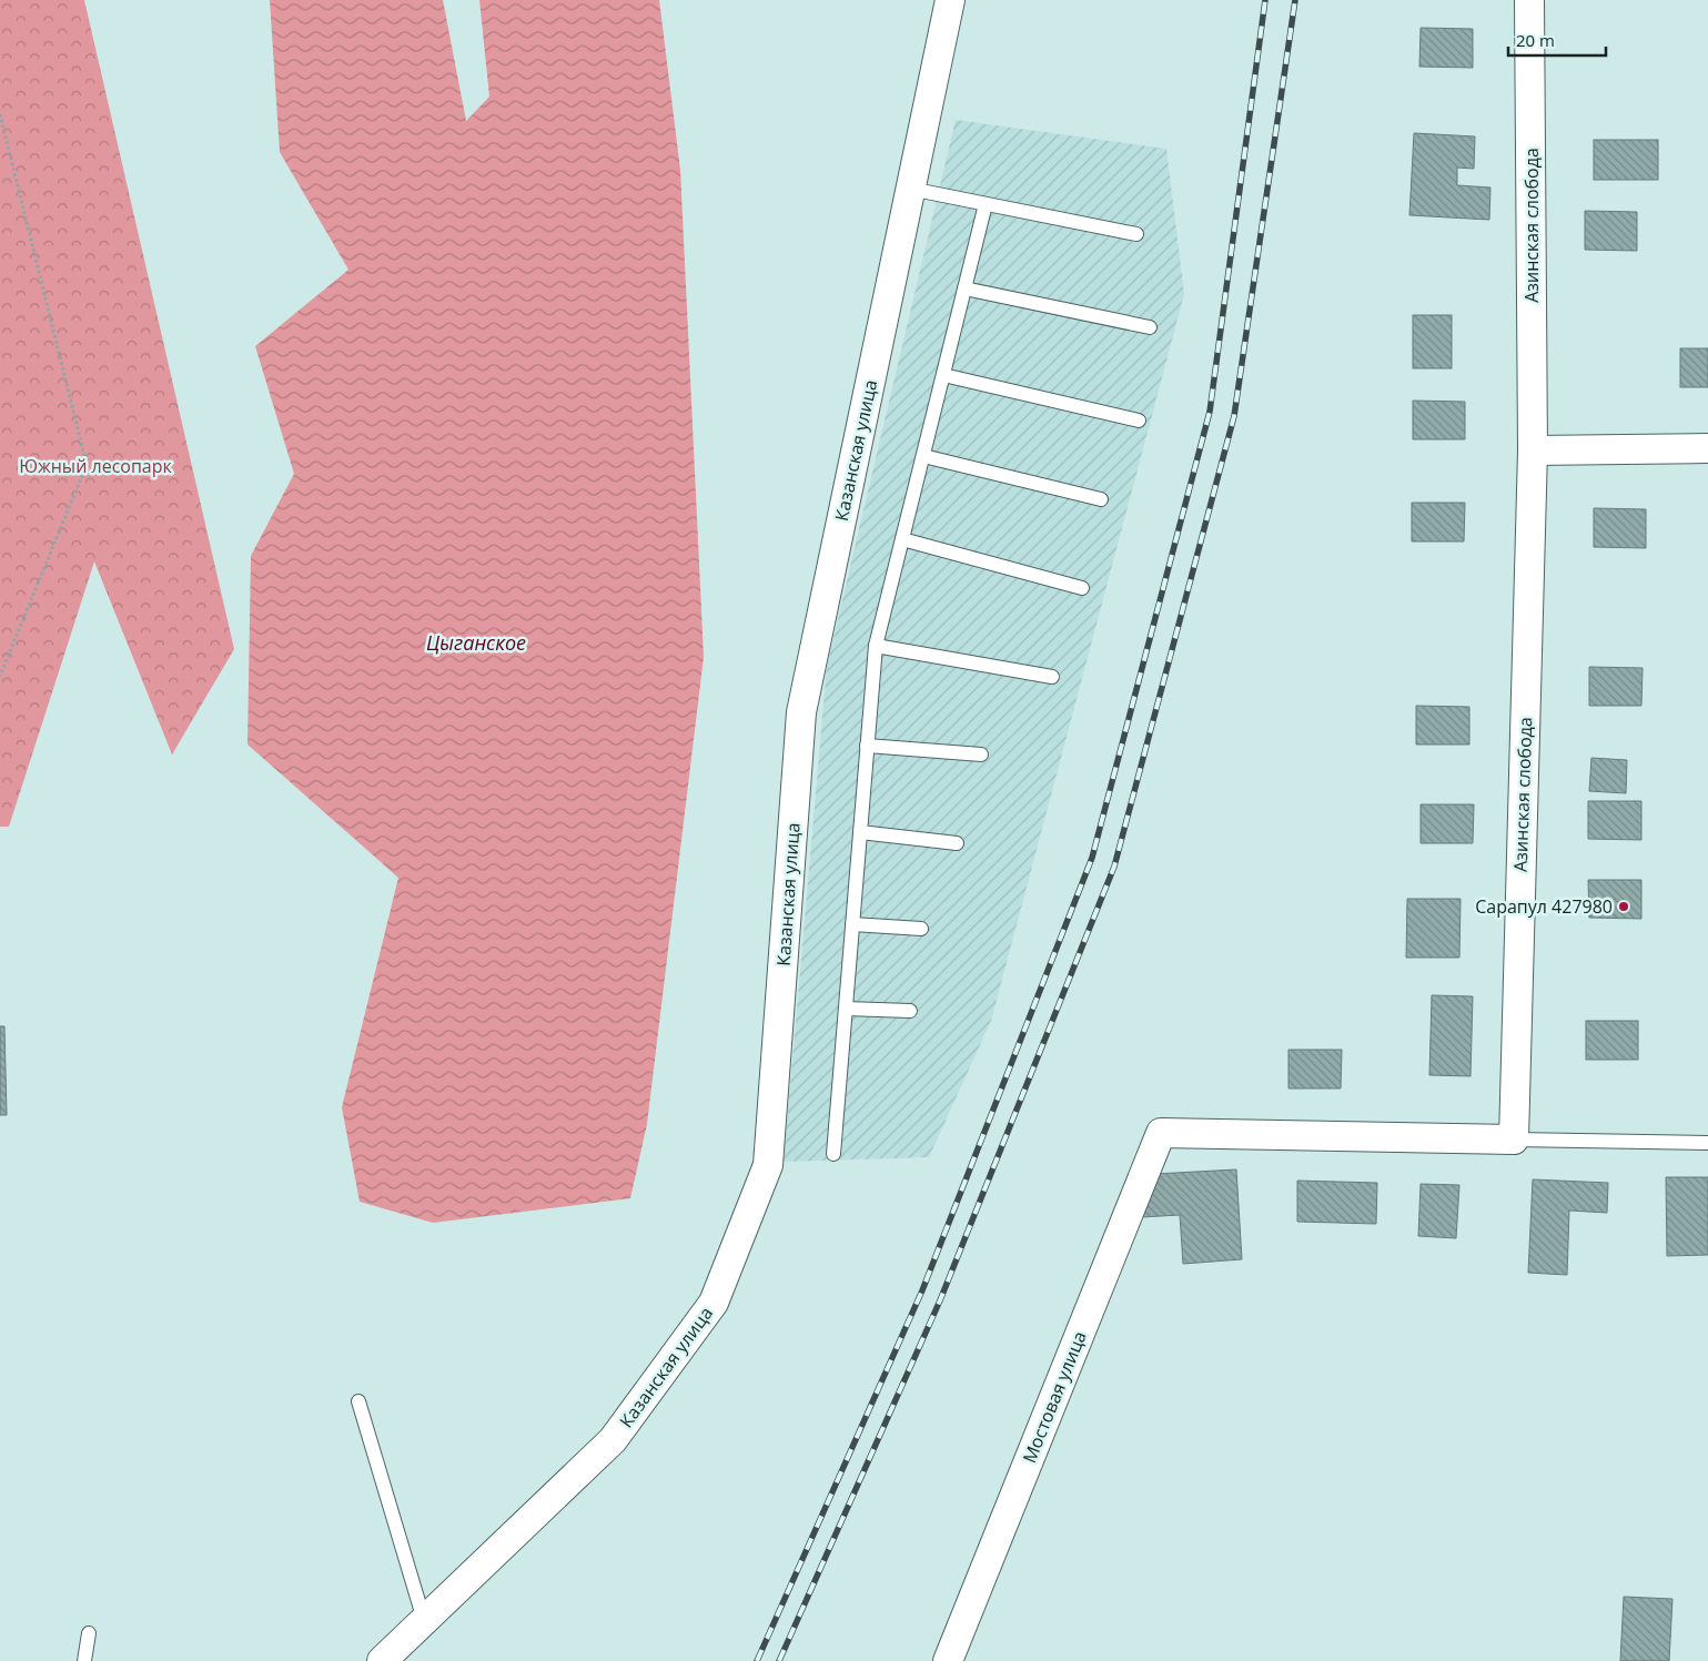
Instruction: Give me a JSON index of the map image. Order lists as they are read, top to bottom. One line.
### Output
{"streets":{"street":["Азинская слобода","Казанская улица","Мостовая улица"]},"crossings":[["Азинская слобода","Мостовая улица"]],"water":["Цыганское"],"parks":["Южный лесопарк"],"places":["Сарапул 427980"],"scale_bar":"20 m"}
